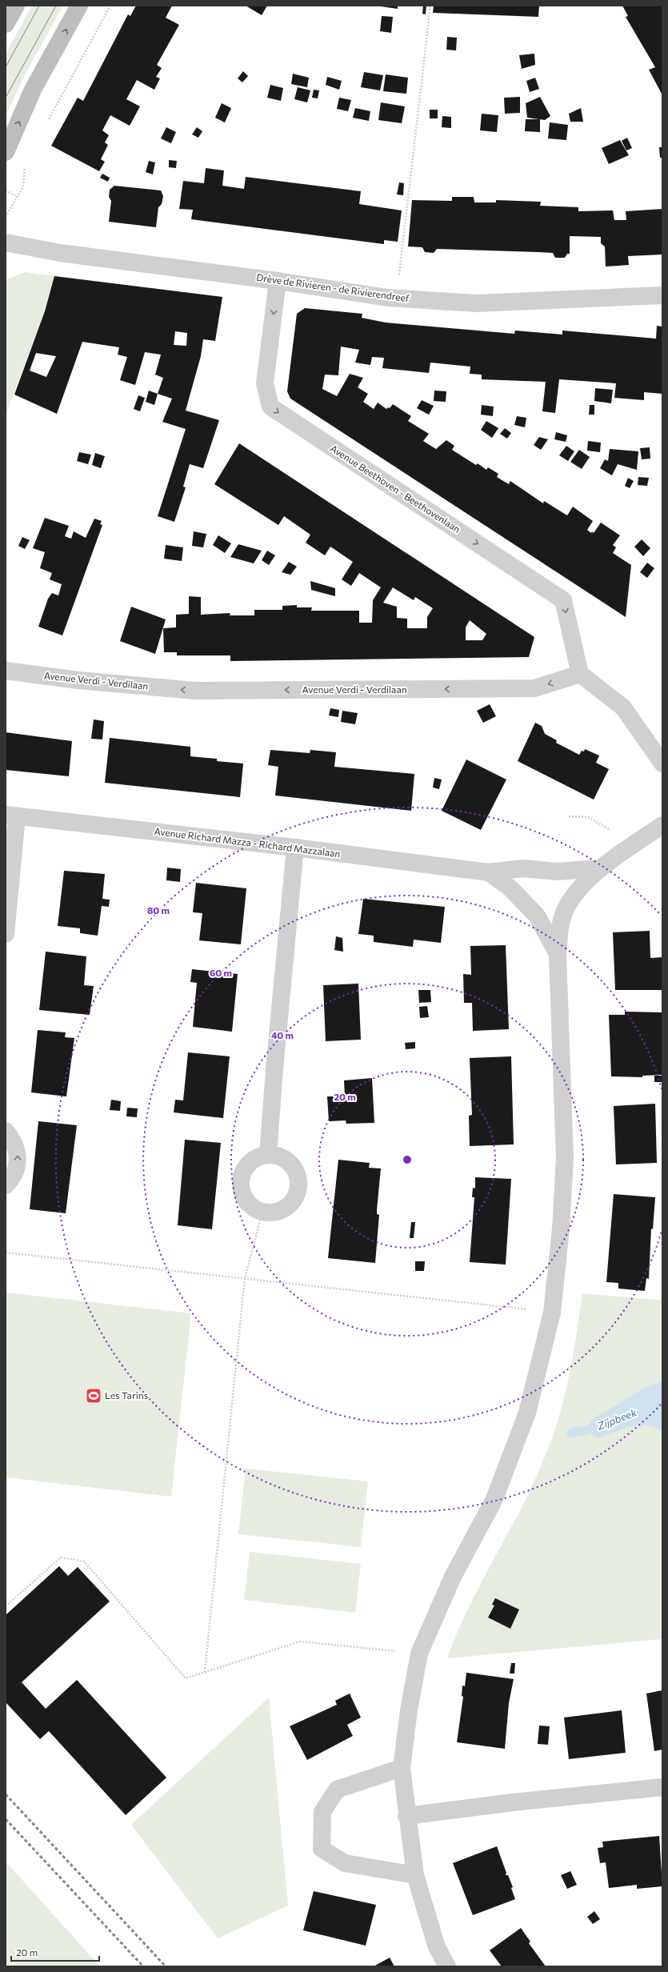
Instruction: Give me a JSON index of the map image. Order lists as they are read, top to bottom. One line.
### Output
{"streets":{"street":["Drève de Rivieren - de Rivierendreef","Avenue Beethoven - Beethovenlaan","Avenue Verdi - Verdilaan","Avenue Richard Mazza - Richard Mazzalaan"]},"crossings":[["Drève de Rivieren - de Rivierendreef","Avenue Beethoven - Beethovenlaan"],["Avenue Beethoven - Beethovenlaan","Avenue Verdi - Verdilaan"]],"one_way":["Avenue Beethoven - Beethovenlaan","Avenue Verdi - Verdilaan"],"water":["Zijpbeek"],"places":{"sports":["Les Tarins"]},"scale_bar":"20 m","rings":["80 m","60 m","40 m","20 m"]}
